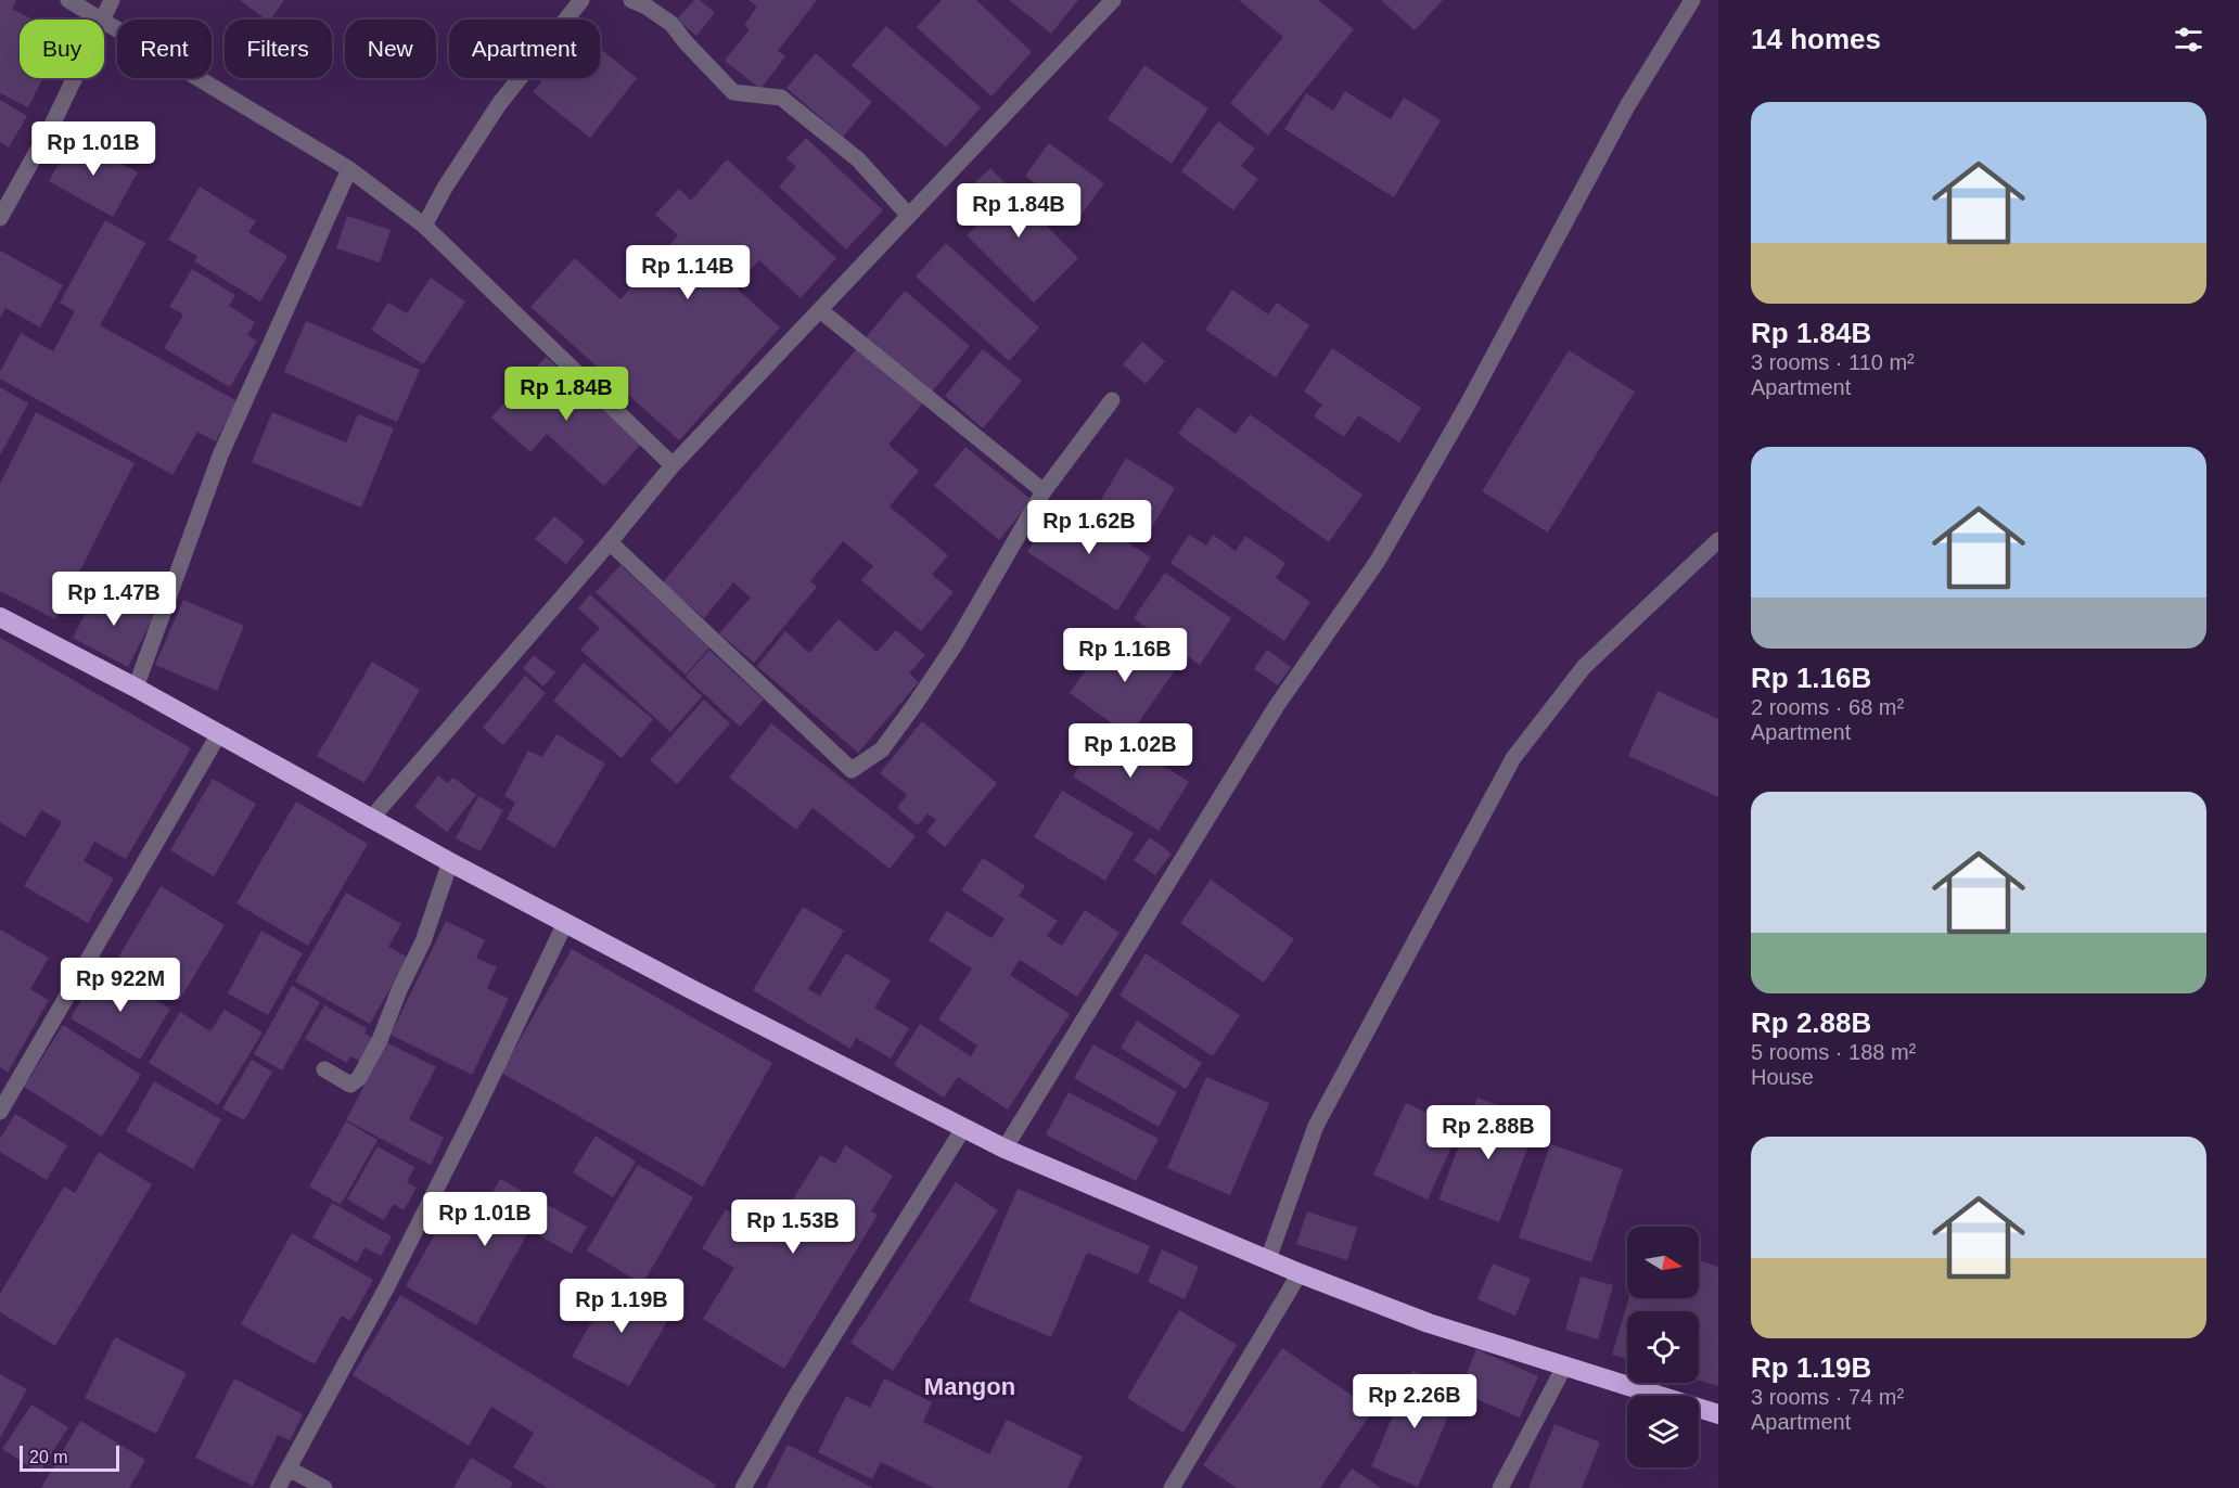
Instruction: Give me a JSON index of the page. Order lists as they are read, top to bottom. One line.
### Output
{"districts":["Mangon"],"scale_bar":"20 m","north":"right","page":{"heading":"14 homes","chip":["Buy","Rent","Filters","New","Apartment"],"list":[{"name":"Rp 1.84B","note":"3 rooms · 110 m² · Apartment"},{"name":"Rp 1.16B","note":"2 rooms · 68 m² · Apartment"},{"name":"Rp 2.88B","note":"5 rooms · 188 m² · House"},{"name":"Rp 1.19B","note":"3 rooms · 74 m² · Apartment"}],"price":["Rp 1.01B","Rp 1.84B","Rp 1.14B","Rp 1.84B","Rp 1.62B","Rp 1.47B","Rp 1.16B","Rp 1.02B","Rp 922M","Rp 2.88B","Rp 1.01B","Rp 1.53B","Rp 1.19B","Rp 2.26B"],"scale":"20 m"}}
